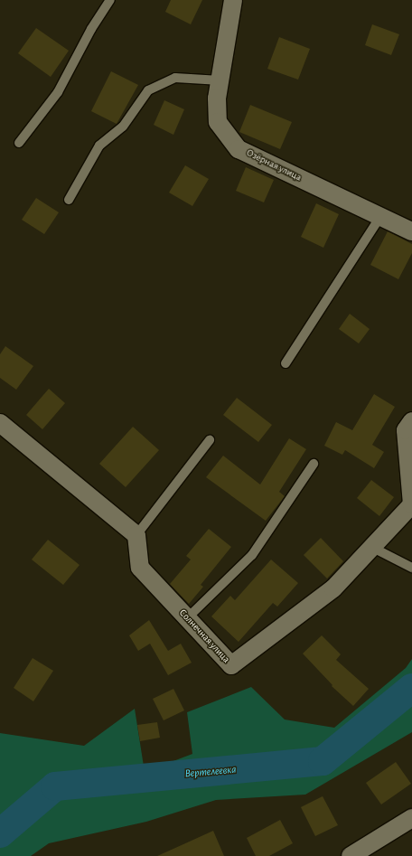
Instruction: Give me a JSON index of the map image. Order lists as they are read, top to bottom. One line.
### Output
{"streets":{"street":["Озёрная улица","Солнечная улица"]},"water":["Вертелеевка"]}
